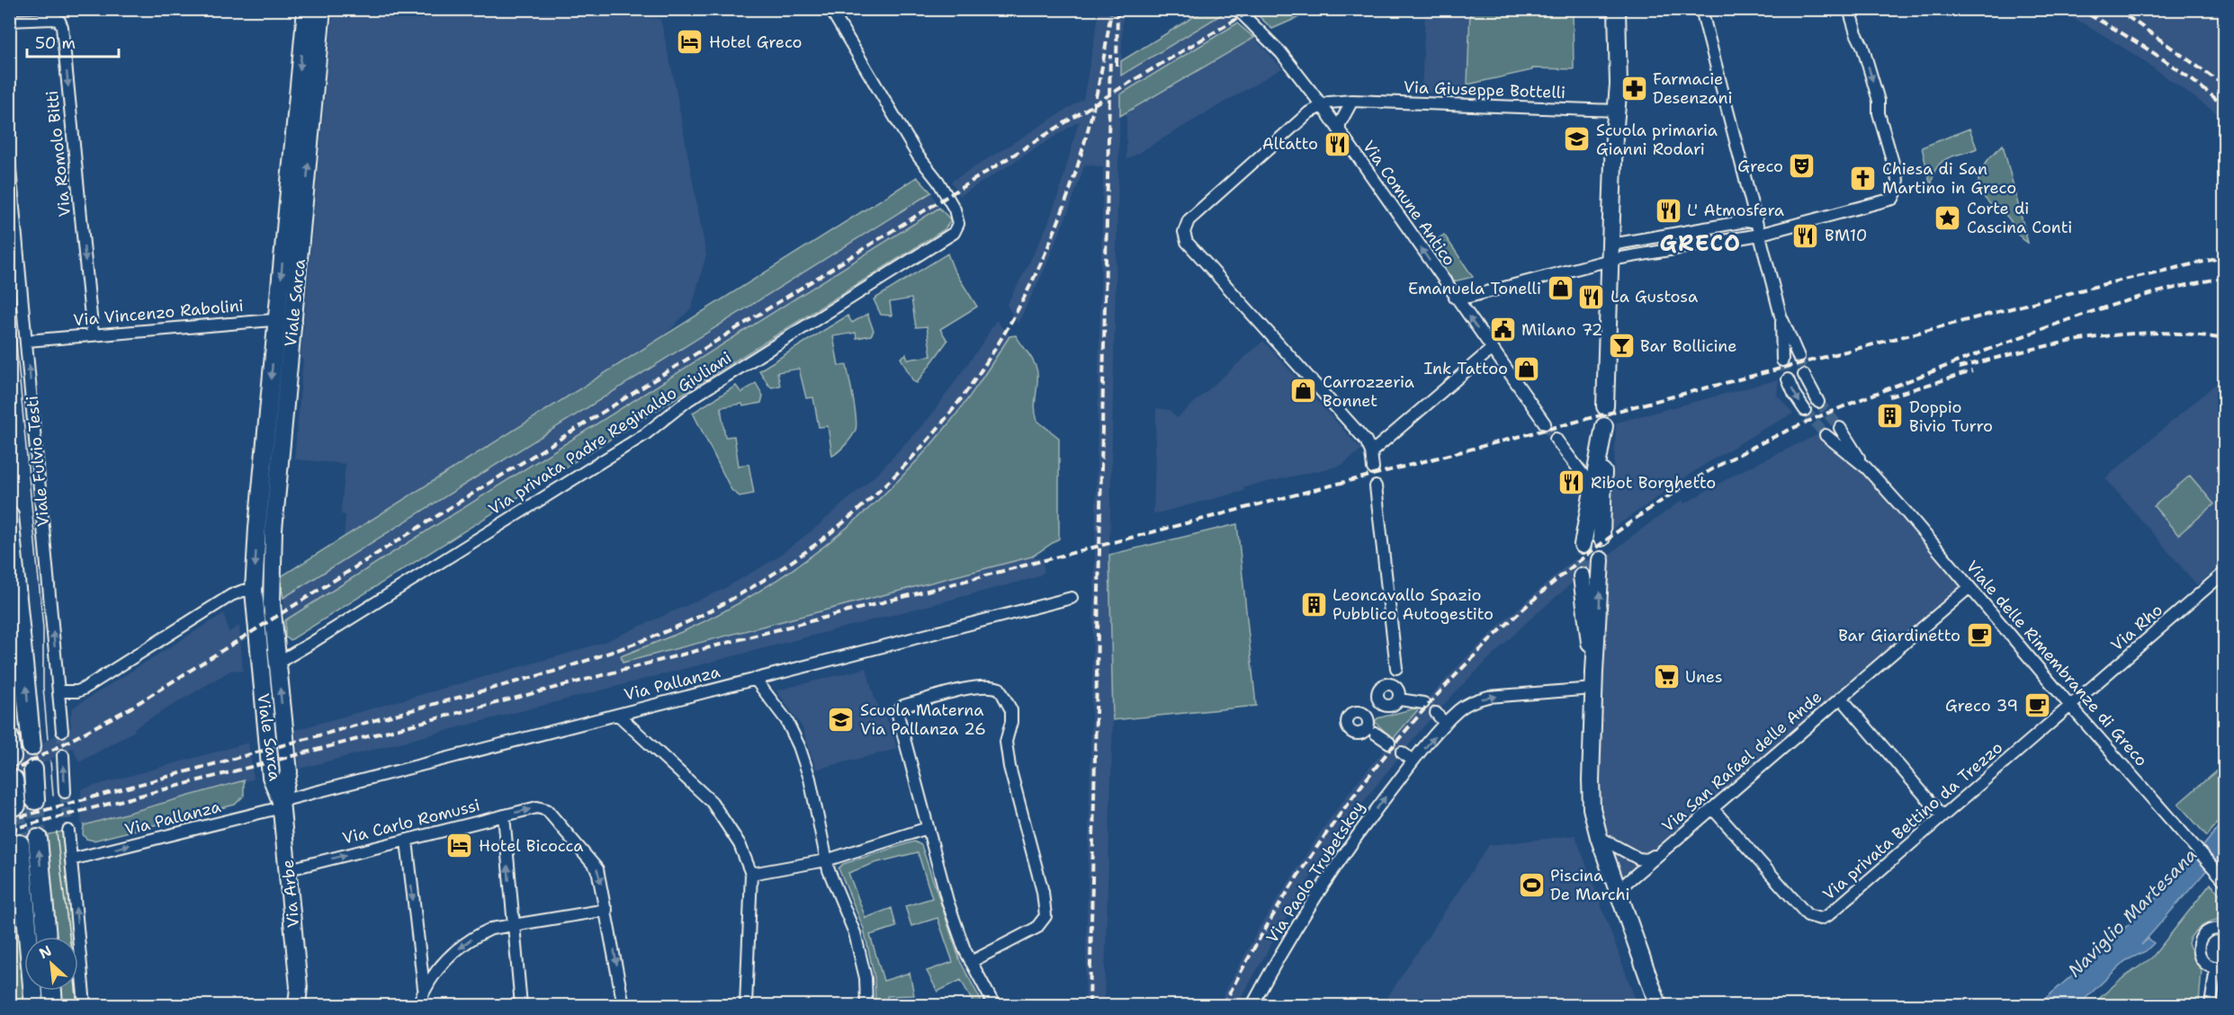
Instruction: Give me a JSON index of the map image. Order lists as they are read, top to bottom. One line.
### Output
{"streets":{"main road":["Viale Fulvio Testi"],"street":["Via Giuseppe Bottelli","Via Romolo Bitti","Via Comune Antico","Viale Sarca","Via Vincenzo Rabolini","Via privata Padre Reginaldo Giuliani","Via Rho","Viale delle Rimembranze di Greco","Via Pallanza","Via San Rafael delle Ande","Via privata Bettino da Trezzo","Via Carlo Romussi","Via Paolo Trubetskoy","Via Arbe"]},"crossings":[["Via Giuseppe Bottelli","Via Comune Antico"],["Via Romolo Bitti","Via Vincenzo Rabolini"],["Viale Sarca","Via Vincenzo Rabolini"],["Viale Sarca","Via privata Padre Reginaldo Giuliani"],["Viale Sarca","Via Pallanza"],["Viale Sarca","Via Arbe"],["Via Vincenzo Rabolini","Viale Fulvio Testi"],["Via Rho","Viale delle Rimembranze di Greco"],["Via Rho","Via privata Bettino da Trezzo"],["Viale delle Rimembranze di Greco","Via San Rafael delle Ande"],["Viale delle Rimembranze di Greco","Via privata Bettino da Trezzo"],["Via Pallanza","Via Arbe"],["Via San Rafael delle Ande","Via privata Bettino da Trezzo"],["Via Carlo Romussi","Via Arbe"]],"one_way":["Via Romolo Bitti","Via Comune Antico","Viale Fulvio Testi","Via Carlo Romussi","Via Paolo Trubetskoy"],"districts":["GRECO"],"water":["Naviglio Martesana"],"places":{"hotel":["Hotel Greco","Hotel Bicocca"],"pharmacy":["Farmacie Desenzani"],"school or university":["Scuola primaria Gianni Rodari","Scuola Materna Via Pallanza 26"],"restaurant":["Altatto","L' Atmosfera","BM10","La Gustosa","Ribot Borghetto"],"theatre":["Greco"],"church":["Chiesa di San Martino in Greco"],"place":["Corte di Cascina Conti"],"shop":["Emanuela Tonelli","Ink Tattoo","Carrozzeria Bonnet"],"public building":["Milano 72"],"bar":["Bar Bollicine"],"building":["Doppio Bivio Turro","Leoncavallo Spazio Pubblico Autogestito"],"cafe":["Bar Giardinetto","Greco 39"],"supermarket":["Unes"],"sports":["Piscina De Marchi"]},"scale_bar":"50 m","north":"top left"}
